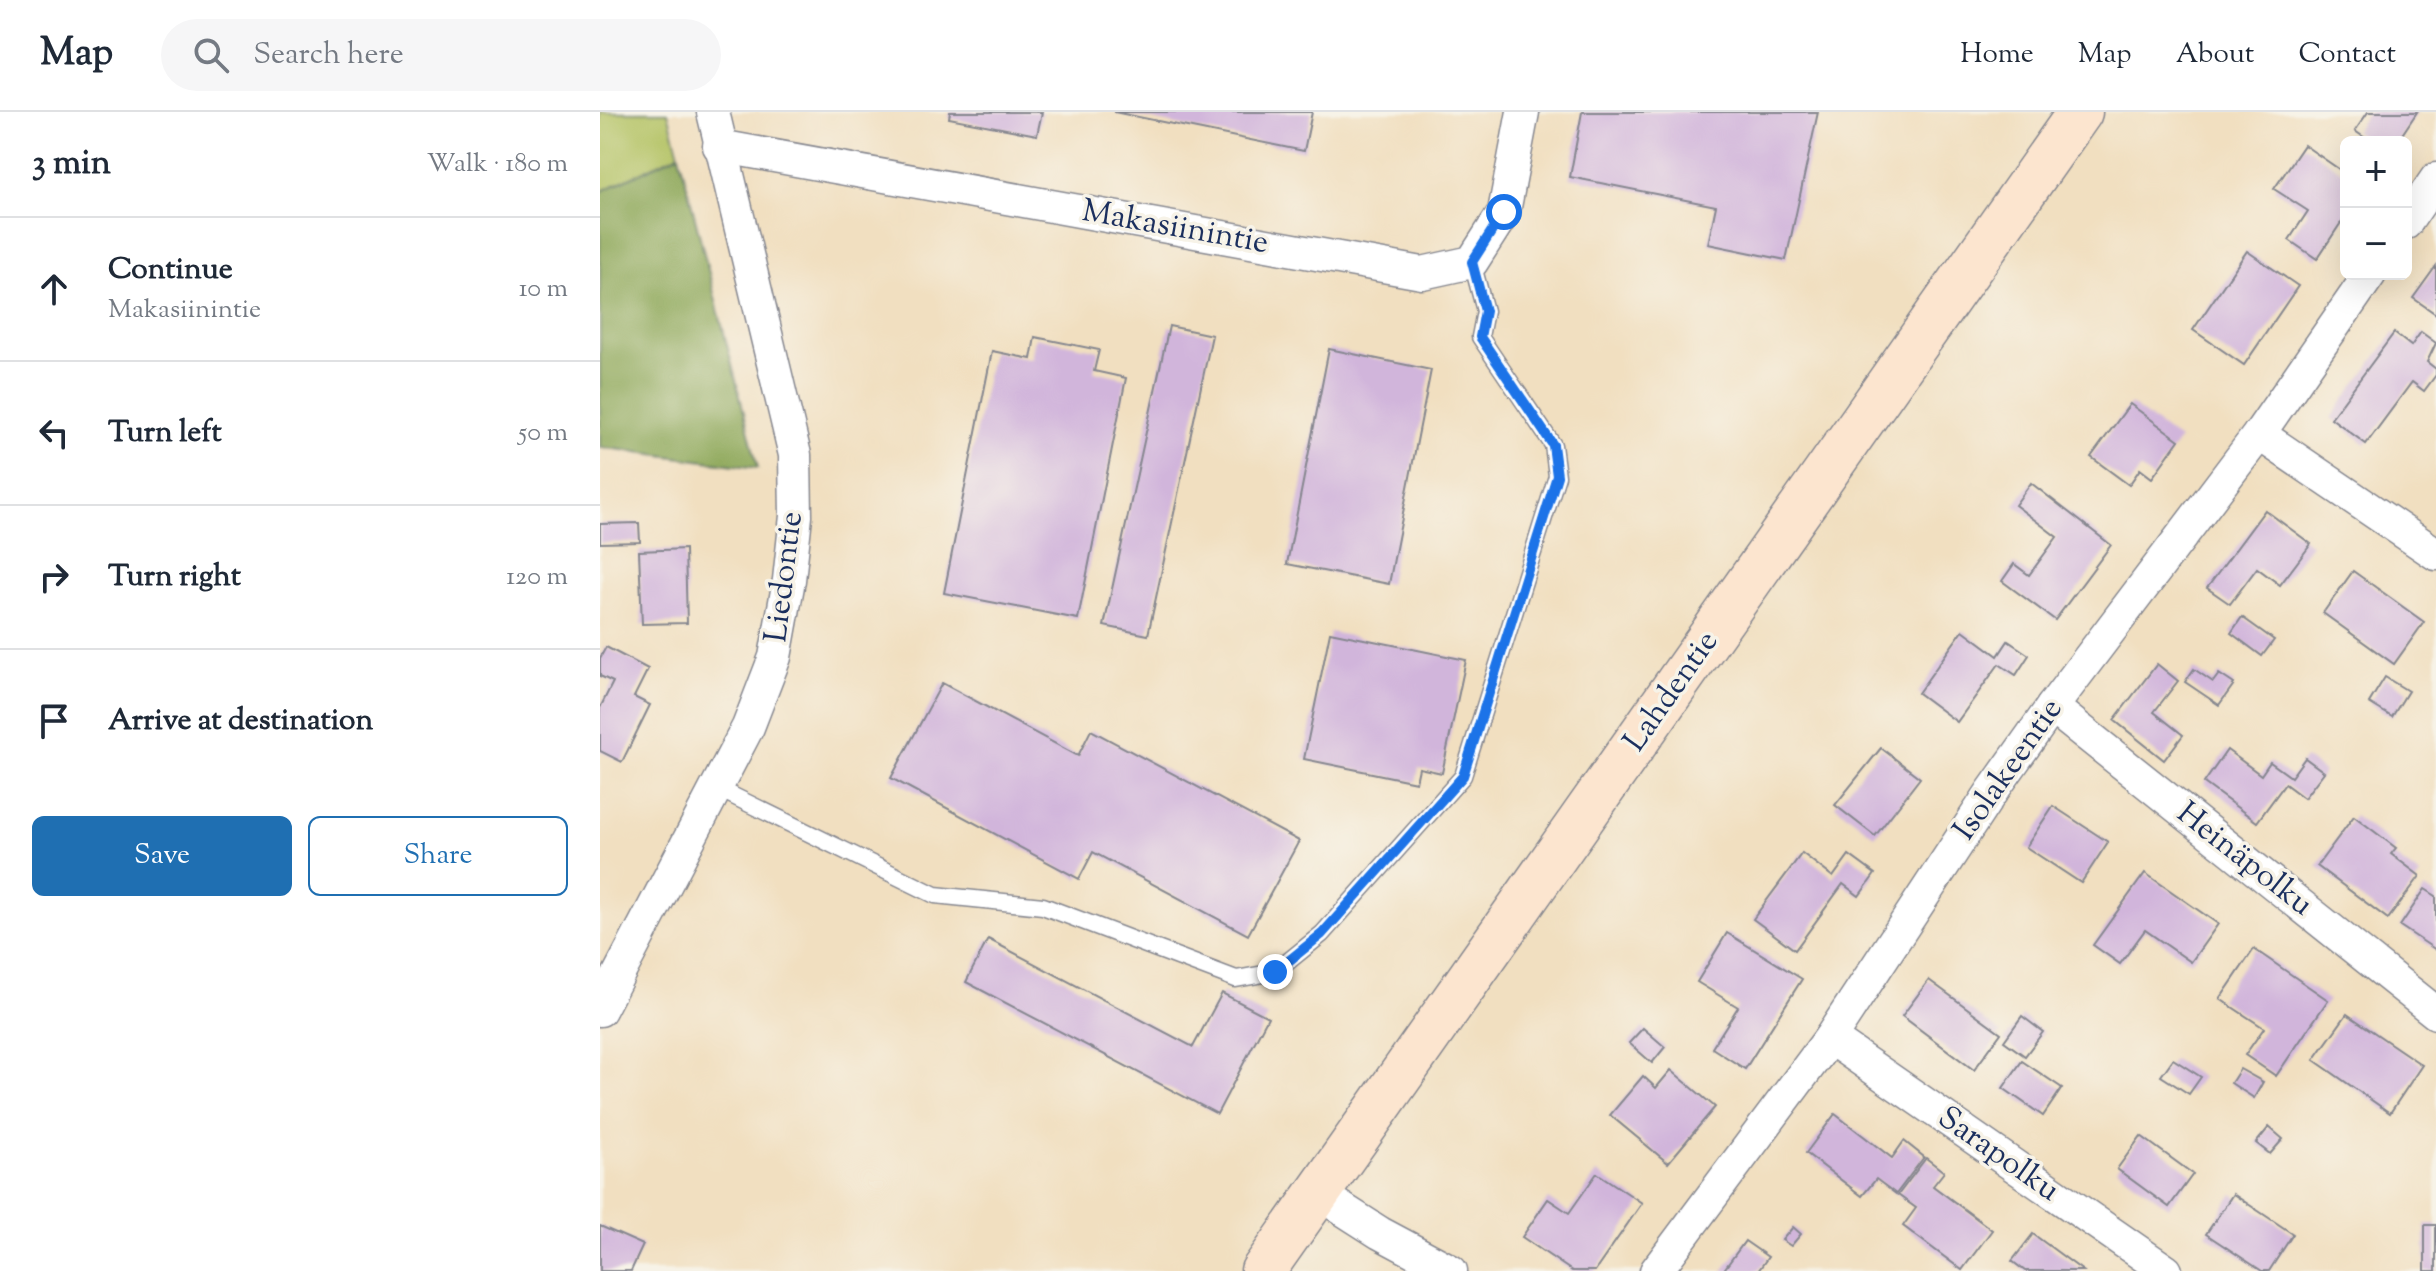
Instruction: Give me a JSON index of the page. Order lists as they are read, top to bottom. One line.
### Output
{"streets":{"main road":["Lahdentie"],"street":["Makasiinintie","Liedontie","Isolakeentie","Heinäpolku","Sarapolku"]},"crossings":[["Makasiinintie","Liedontie"],["Isolakeentie","Heinäpolku"],["Isolakeentie","Sarapolku"]],"page":{"header":"Map","search":"Search here","nav":["Home","Map","About","Contact"],"heading":["3 min","Walk · 180 m"],"map_buttons":["+","−"],"list":[["Continue","Makasiinintie","10 m"],["Turn left","50 m"],["Turn right","120 m"],"Arrive at destination"],"buttons":["Save","Share"]}}
